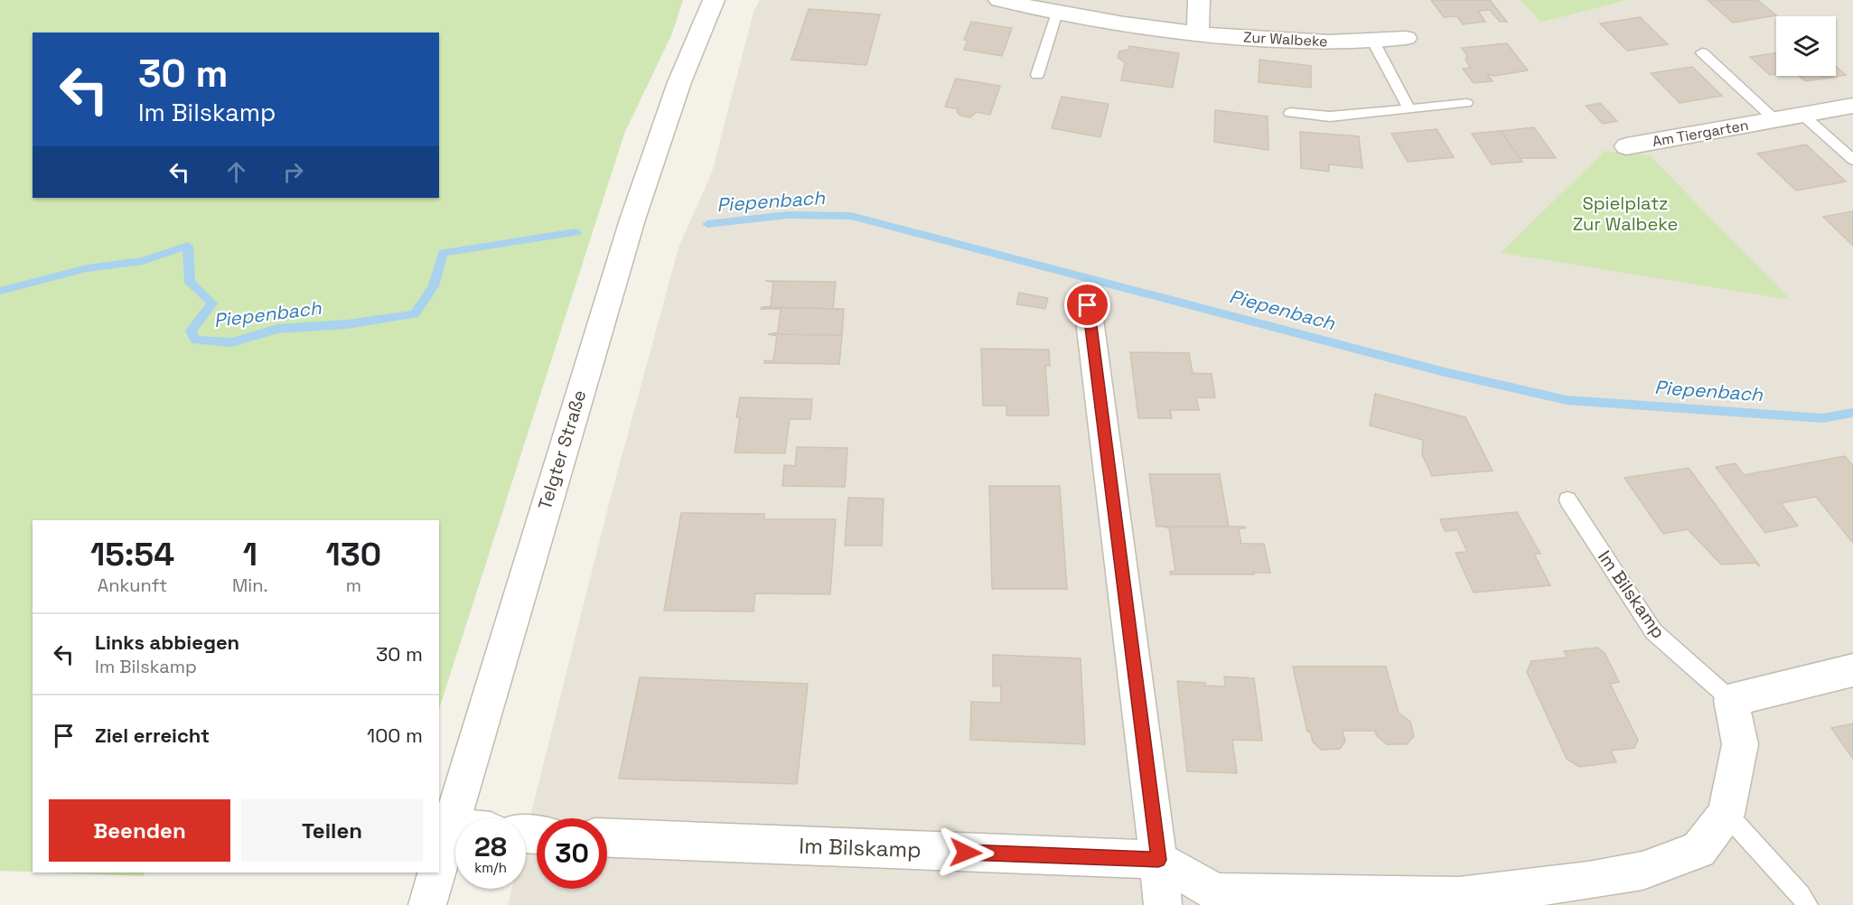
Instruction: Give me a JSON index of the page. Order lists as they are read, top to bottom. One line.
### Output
{"streets":{"street":["Zur Walbeke","Am Tiergarten","Telgter Straße","Im Bilskamp"]},"water":["Piepenbach"],"parks":["Spielplatz Zur Walbeke"],"page":{"turn":["30 m","Im Bilskamp"],"eta":["15:54","Ankunft","1","Min.","130","m"],"list":[{"name":"Links abbiegen","note":"Im Bilskamp","value":"30 m"},{"name":"Ziel erreicht","value":"100 m"}],"buttons":["Beenden","Teilen"],"speed":"28 km/h","limit":"30"}}
